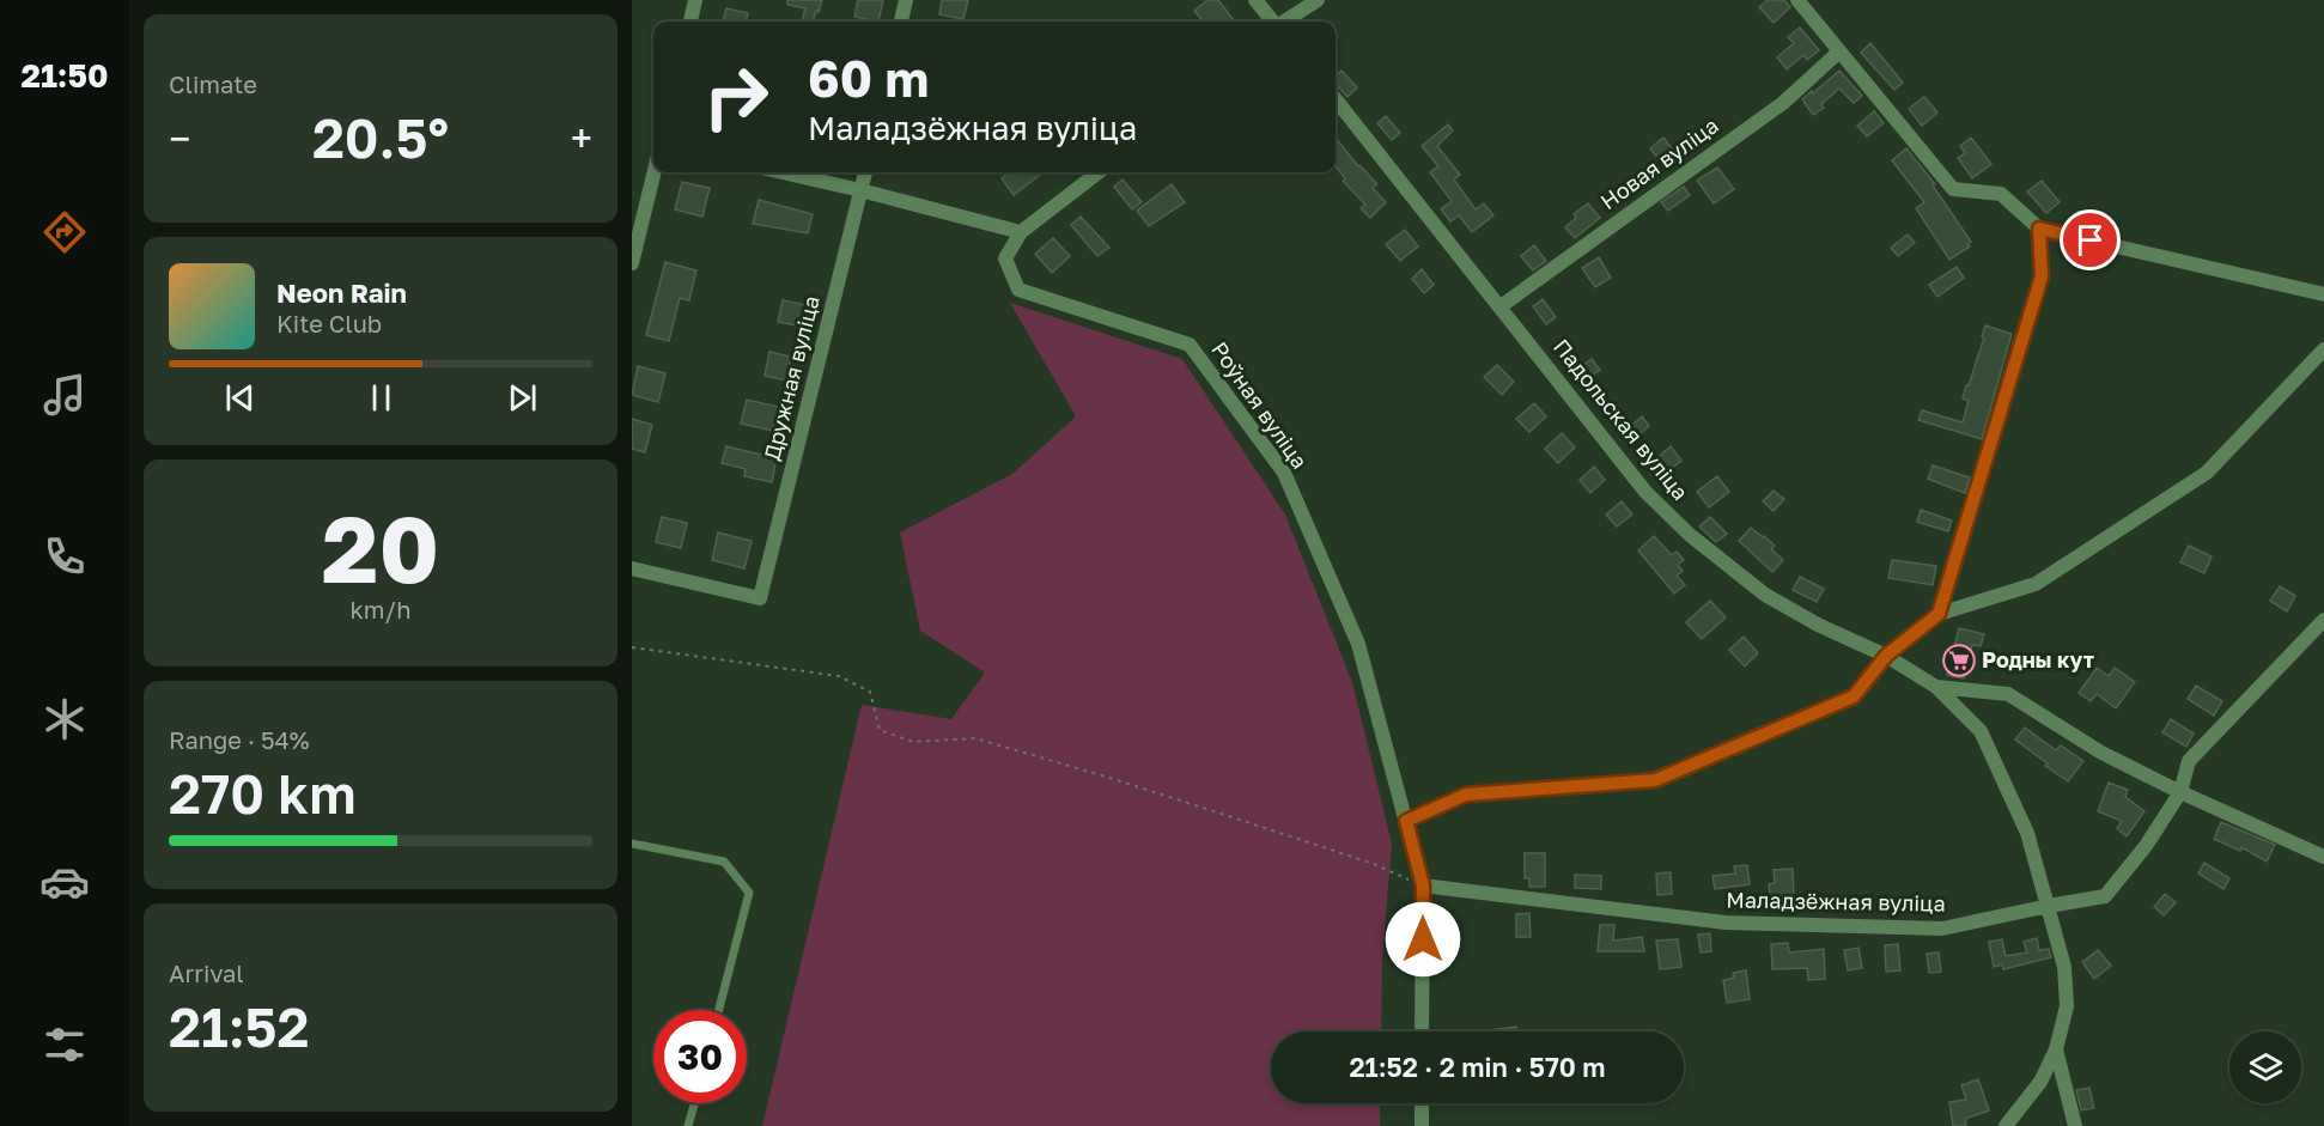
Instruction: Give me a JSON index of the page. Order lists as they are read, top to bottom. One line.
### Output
{"streets":{"street":["Новая вуліца","Дружная вуліца","Роўная вуліца","Падольская вуліца","Маладзёжная вуліца"]},"crossings":[["Новая вуліца","Падольская вуліца"],["Падольская вуліца","Маладзёжная вуліца"]],"places":{"supermarket":["Родны кут"]},"page":{"tabs":"21:50","tile":["Climate",["20","km/h"],["Range · 54%","270 km"],["Arrival","21:52"]],"turn":["60 m","Маладзёжная вуліца"],"heat":["−","20.5°","+"],"song":["Neon Rain","Kite Club"],"limit":"30","trip":"21:52 · 2 min · 570 m"}}
